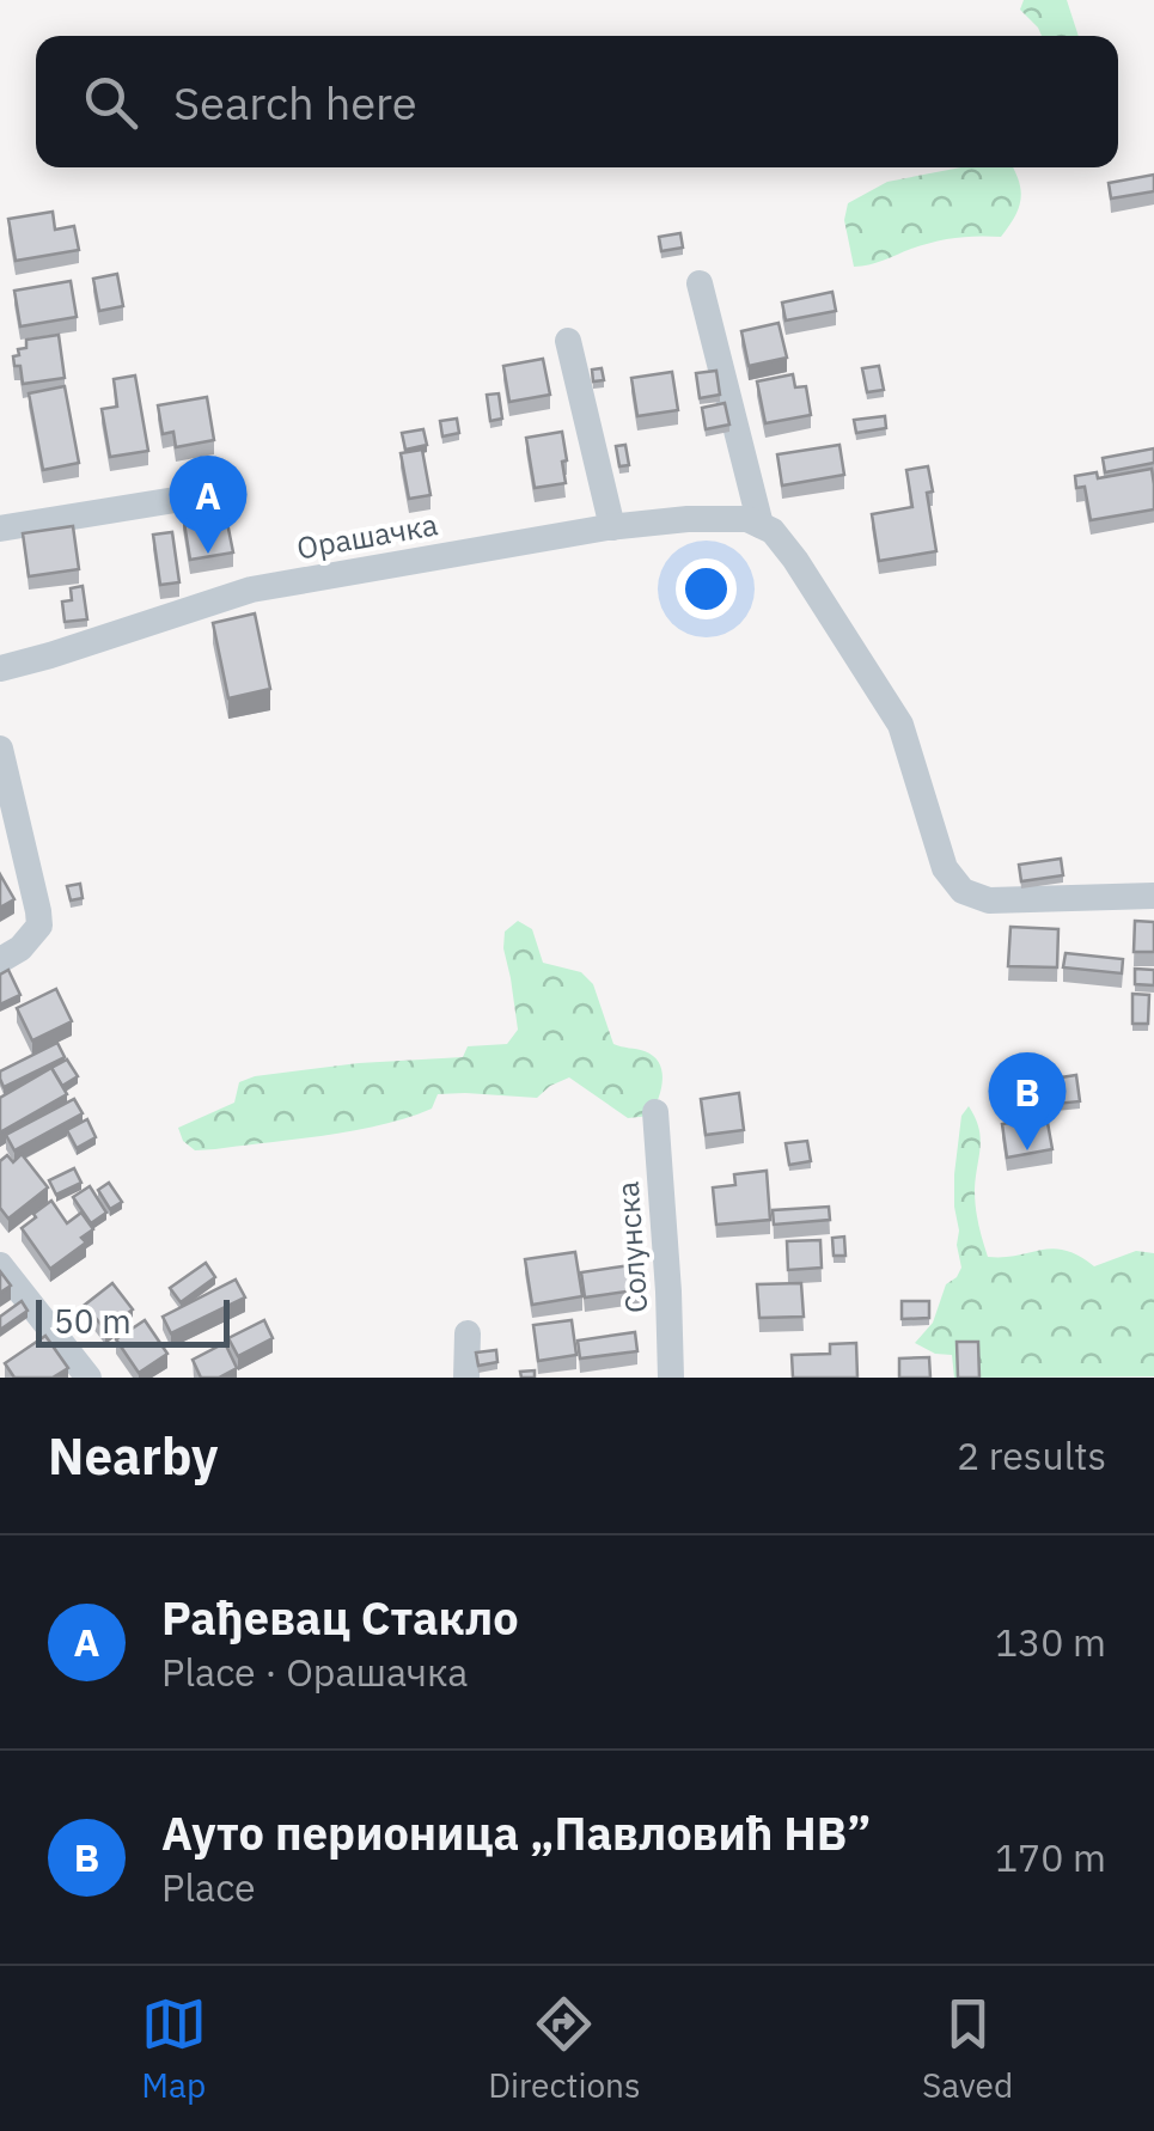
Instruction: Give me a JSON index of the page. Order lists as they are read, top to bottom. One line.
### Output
{"streets":{"street":["Орашачка","Солунска"]},"scale_bar":"50 m","page":{"search":"Search here","pins":["A","B"],"scale":"50 m","heading":["Nearby","2 results"],"list":[{"mark":"A","name":"Рађевац Стакло","note":"Place · Орашачка","value":"130 m"},{"mark":"B","name":"Ауто перионица „Павловић НВ”","note":"Place","value":"170 m"}],"nav":["Map","Directions","Saved"]}}
